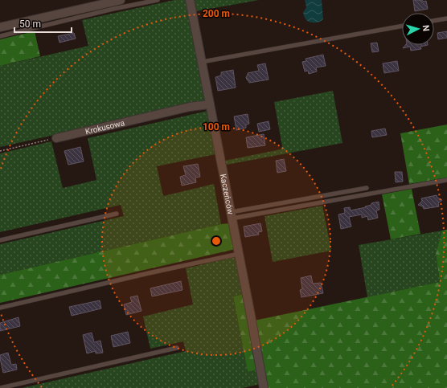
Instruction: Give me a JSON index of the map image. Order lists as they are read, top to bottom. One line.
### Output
{"streets":{"street":["Krokusowa","Kaczeńców"]},"crossings":[["Krokusowa","Kaczeńców"]],"scale_bar":"50 m","north":"right","rings":["200 m","100 m"]}
